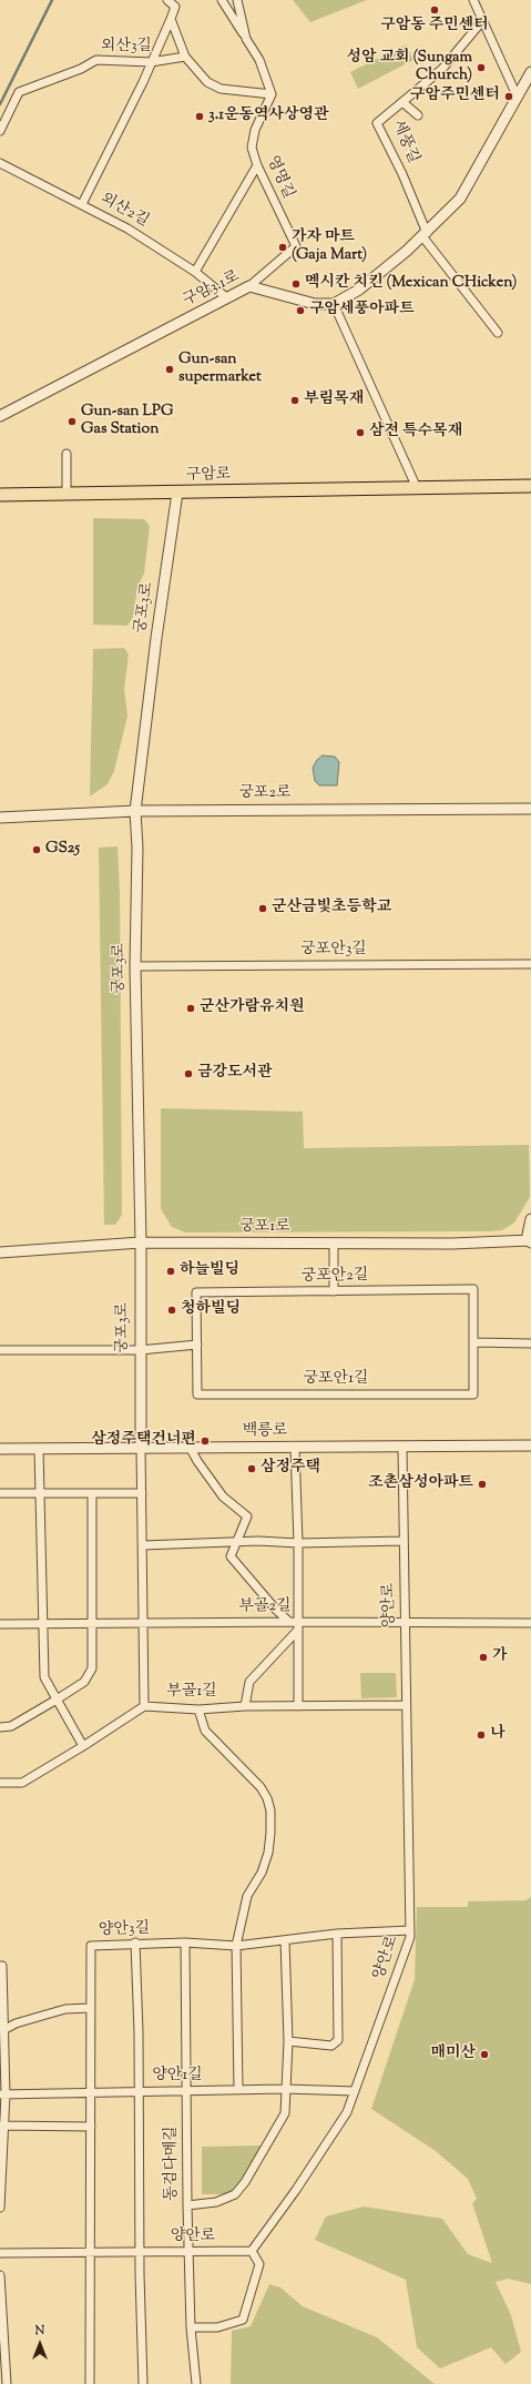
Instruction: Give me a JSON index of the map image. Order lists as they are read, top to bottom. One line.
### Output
{"streets":{"main road":["구암로"],"street":["외산3길","세풍길","영명길","외산2길","구암3.1로","궁포3로","궁포2로","궁포안3길","궁포1로","궁포안2길","궁포안1길","백릉로","양안로","부골2길","부골1길","양안3길","양안1길","동검다메길"]},"crossings":[["영명길","구암3.1로"],["외산2길","구암3.1로"],["구암로","궁포3로"],["궁포3로","궁포2로"],["궁포3로","궁포안3길"],["궁포3로","궁포1로"],["궁포3로","백릉로"],["궁포안2길","궁포안1길"],["백릉로","양안로"],["양안로","부골2길"],["양안로","부골1길"],["양안로","양안3길"],["양안로","양안1길"],["양안로","동검다메길"],["양안3길","양안1길"],["양안3길","동검다메길"],["양안1길","동검다메길"]],"places":["구암동 주민센터","성암 교회 (Sungam Church)","구암주민센터","3.1운동역사상영관","가자 마트 (Gaja Mart)","멕시칸 치킨 (Mexican CHicken)","구암세풍아파트","Gun-san supermarket","부림목재","Gun-san LPG Gas Station","삼전 특수목재","GS25","군산금빛초등학교","군산가람유치원","금강도서관","하늘빌딩","청하빌딩","삼정주택건너편","삼정주택","조촌삼성아파트","가","나","매미산"],"north":"top"}
